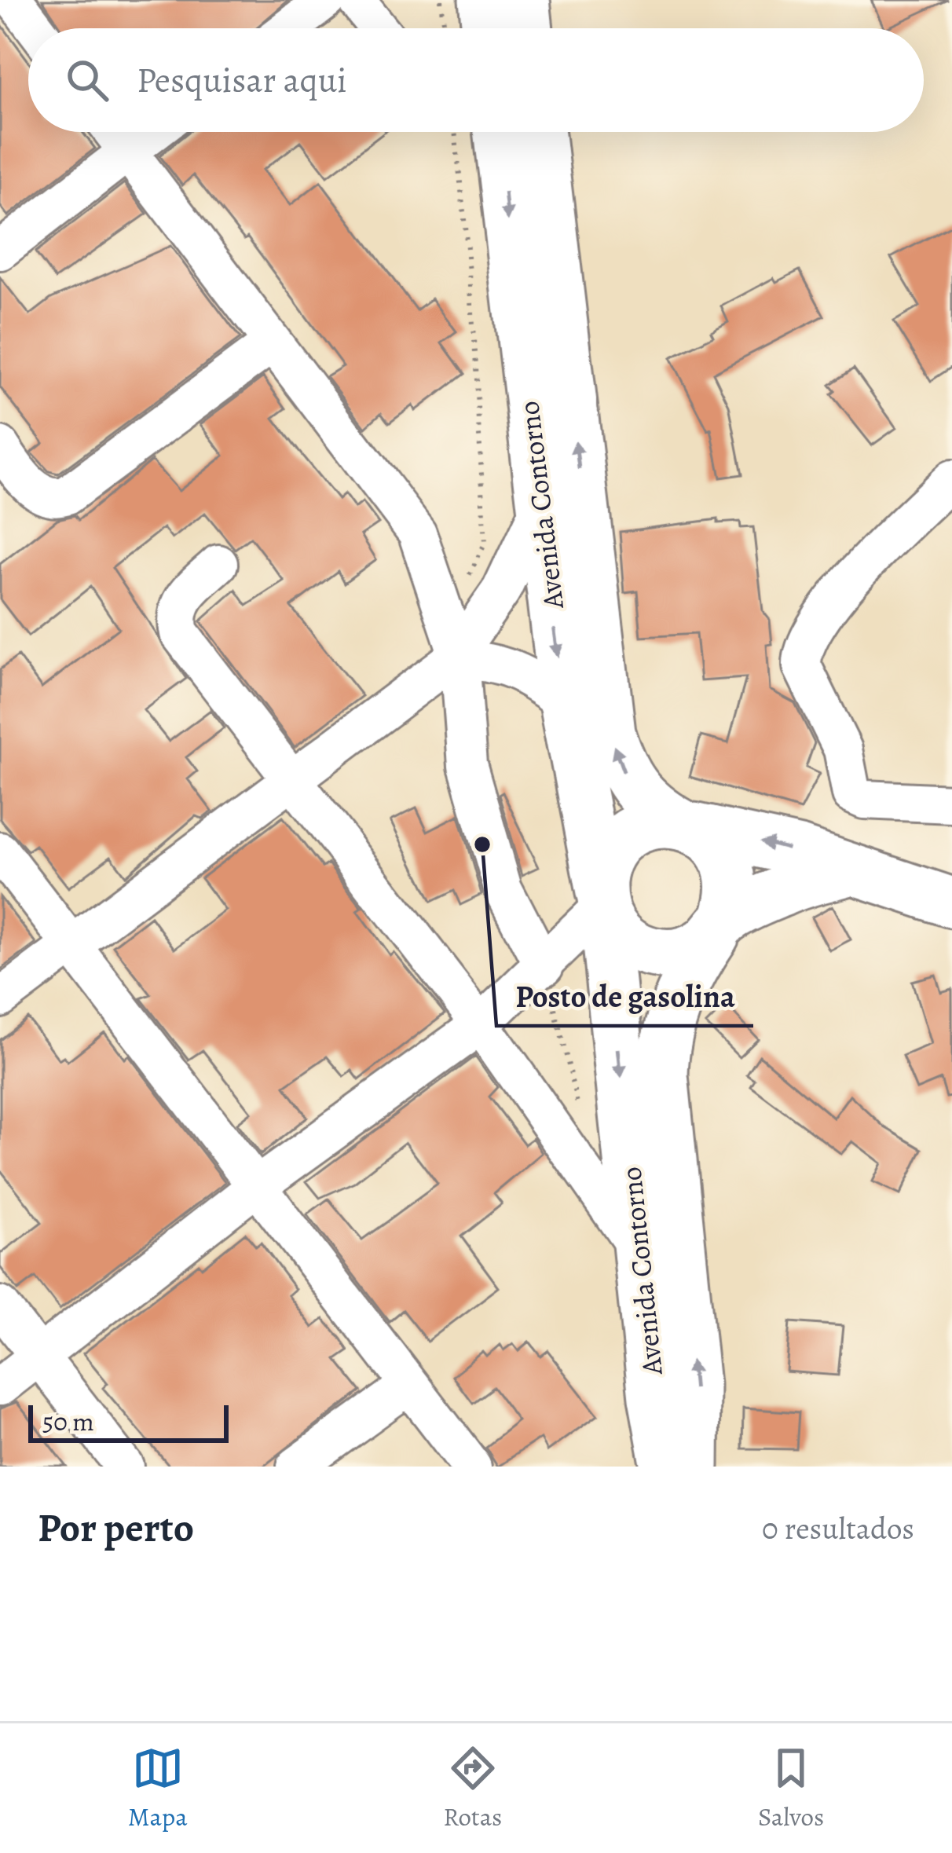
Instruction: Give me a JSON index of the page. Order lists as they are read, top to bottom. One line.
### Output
{"streets":{"main road":["Avenida Contorno"]},"places":["Posto de gasolina"],"scale_bar":"50 m","page":{"search":"Pesquisar aqui","scale":"50 m","heading":["Por perto","0 resultados"],"nav":["Mapa","Rotas","Salvos"]}}
